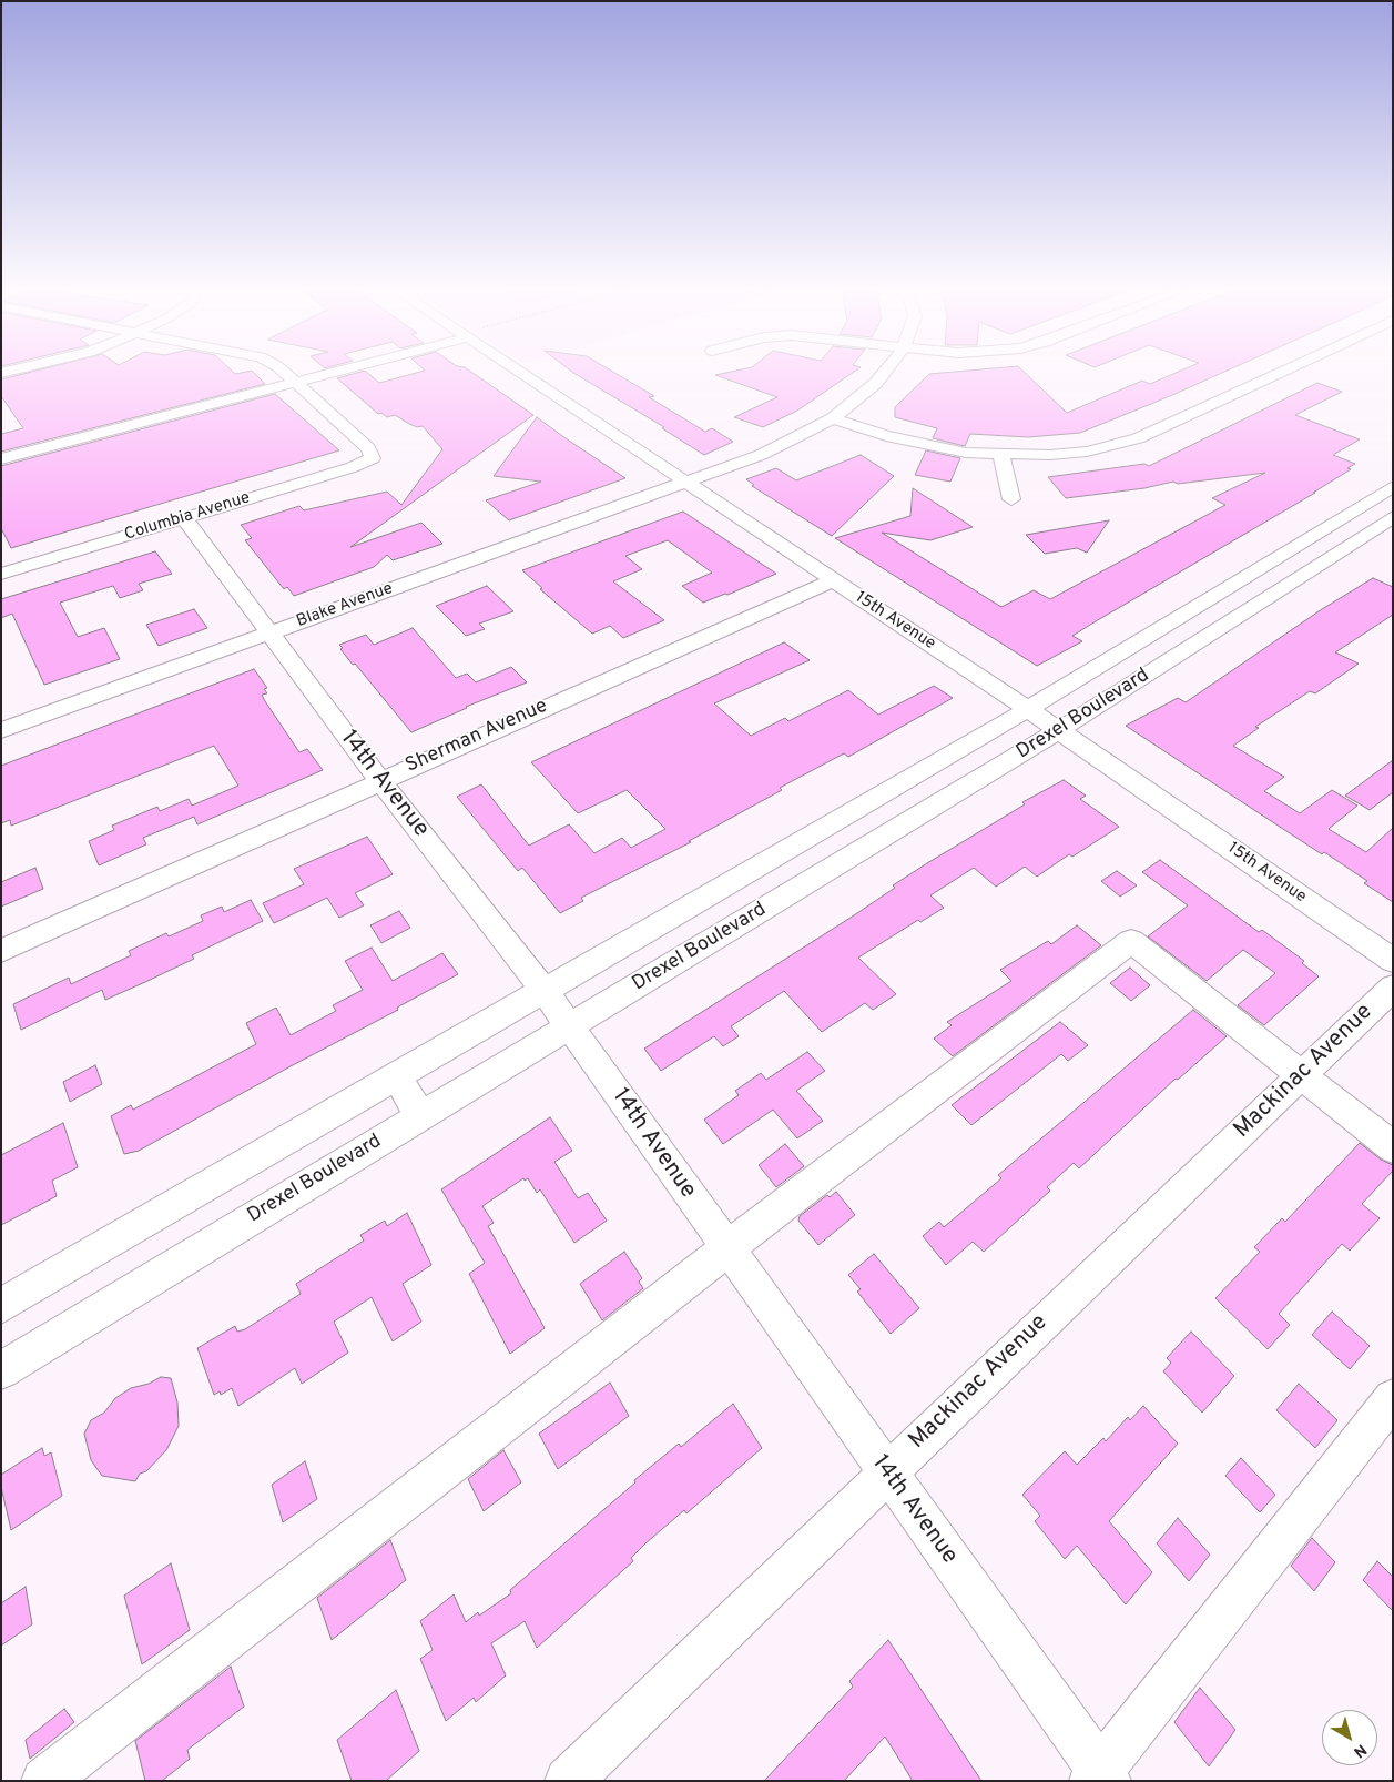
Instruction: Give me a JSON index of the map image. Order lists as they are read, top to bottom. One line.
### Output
{"streets":{"street":["Columbia Avenue","Blake Avenue","15th Avenue","Drexel Boulevard","Sherman Avenue","14th Avenue","Mackinac Avenue"]},"crossings":[["Columbia Avenue","14th Avenue"],["Blake Avenue","15th Avenue"],["Blake Avenue","14th Avenue"],["15th Avenue","Drexel Boulevard"],["15th Avenue","Sherman Avenue"],["Drexel Boulevard","14th Avenue"],["Sherman Avenue","14th Avenue"],["14th Avenue","Mackinac Avenue"]],"north":"bottom right"}
